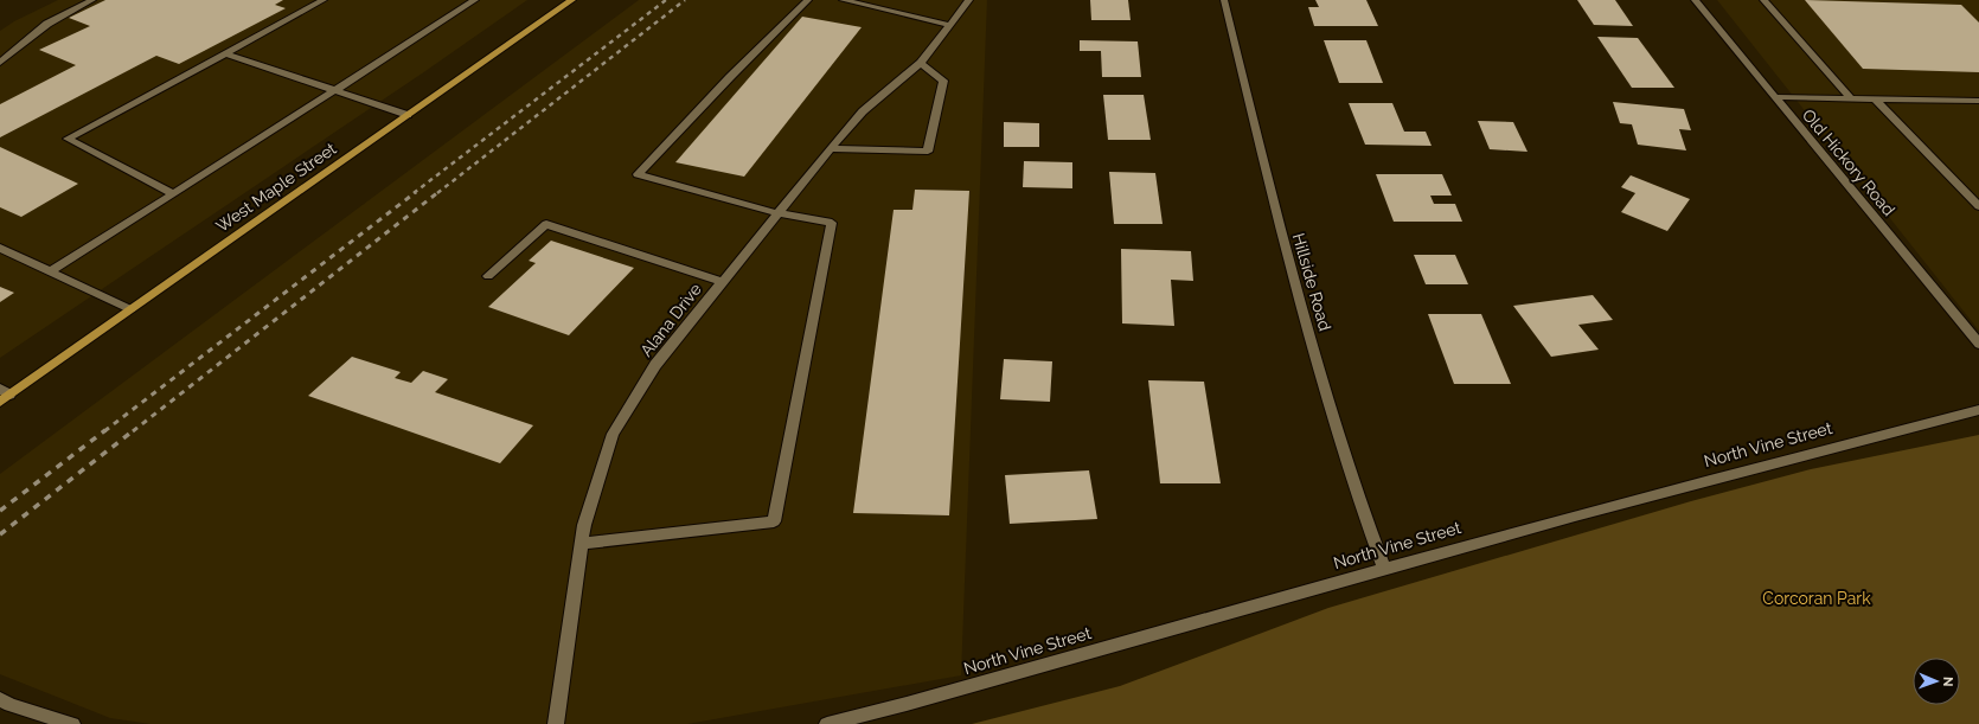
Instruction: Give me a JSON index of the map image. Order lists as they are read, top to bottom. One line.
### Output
{"streets":{"main road":["West Maple Street"],"street":["Old Hickory Road","Hillside Road","Alana Drive","North Vine Street"]},"crossings":[["Hillside Road","North Vine Street"]],"parks":["Corcoran Park"],"north":"right"}
